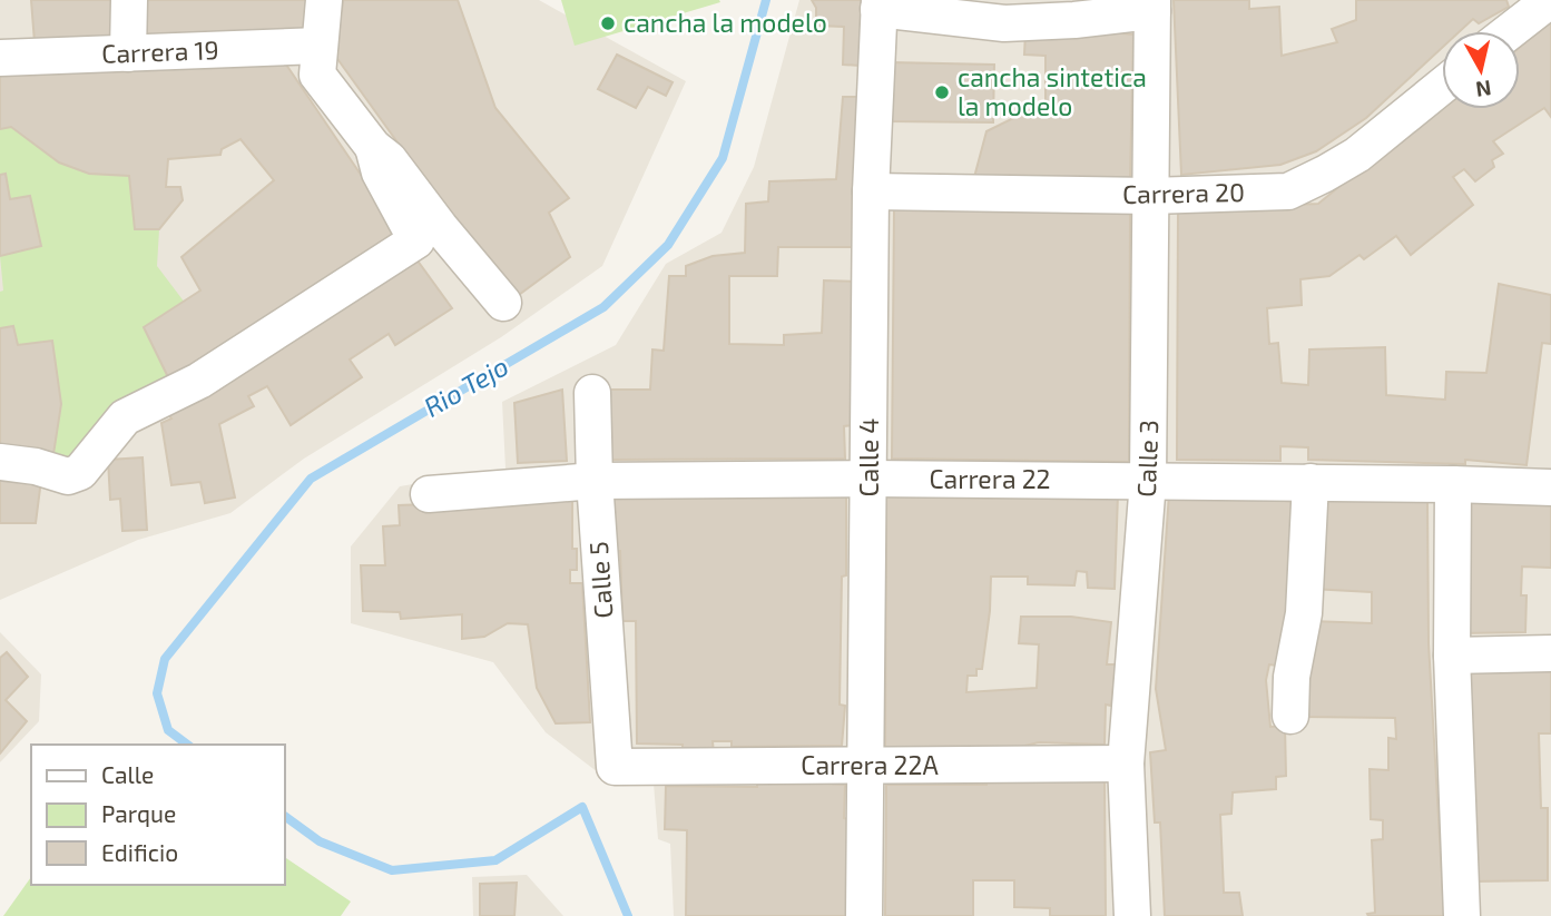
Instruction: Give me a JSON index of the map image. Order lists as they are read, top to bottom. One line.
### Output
{"streets":{"street":["Carrera 19","Carrera 20","Calle 4","Calle 3","Carrera 22","Calle 5","Carrera 22A"]},"crossings":[["Carrera 20","Calle 4"],["Carrera 20","Calle 3"],["Calle 4","Carrera 22"],["Calle 4","Carrera 22A"],["Calle 3","Carrera 22"],["Calle 3","Carrera 22A"],["Carrera 22","Calle 5"],["Calle 5","Carrera 22A"]],"water":["Rio Tejo"],"places":["cancha la modelo","cancha sintetica la modelo"],"legend":["Calle","Parque","Edificio"],"north":"bottom"}
